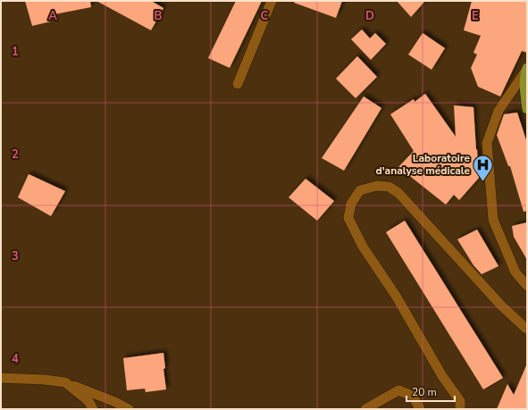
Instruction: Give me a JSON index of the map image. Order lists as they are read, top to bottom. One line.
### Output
{"places":{"hospital":["Laboratoire d'analyse médicale"]},"scale_bar":"20 m","grid":{"columns":["A","B","C","D","E"],"rows":["1","2","3","4"]}}
